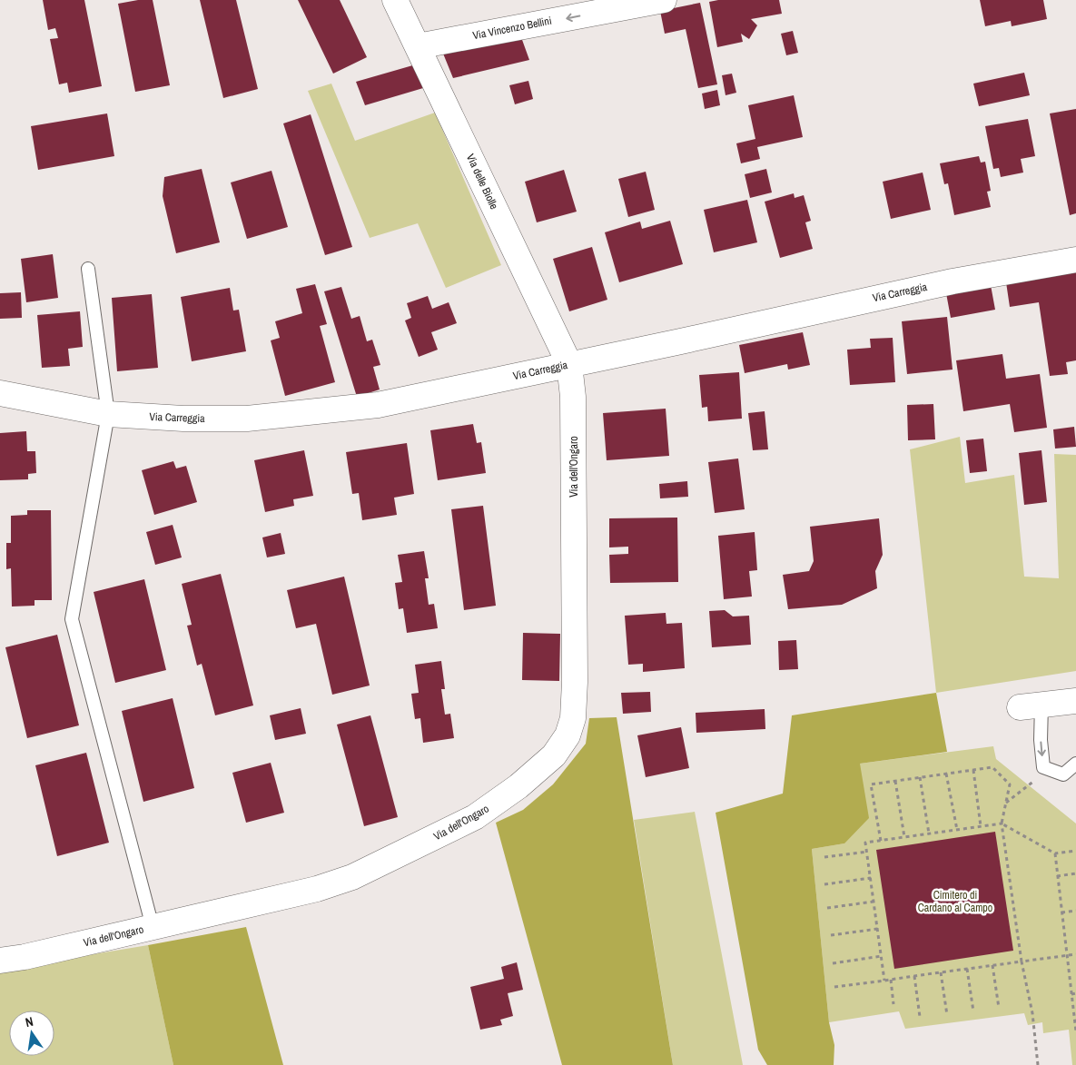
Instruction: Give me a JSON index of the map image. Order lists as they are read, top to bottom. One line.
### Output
{"streets":{"street":["Via Vincenzo Bellini","Via delle Biolle","Via Carreggia","Via dell'Ongaro"]},"crossings":[["Via Vincenzo Bellini","Via delle Biolle"],["Via delle Biolle","Via Carreggia"],["Via delle Biolle","Via dell'Ongaro"],["Via Carreggia","Via dell'Ongaro"]],"one_way":["Via Vincenzo Bellini"],"parks":["Cimitero di Cardano al Campo"],"north":"top"}
